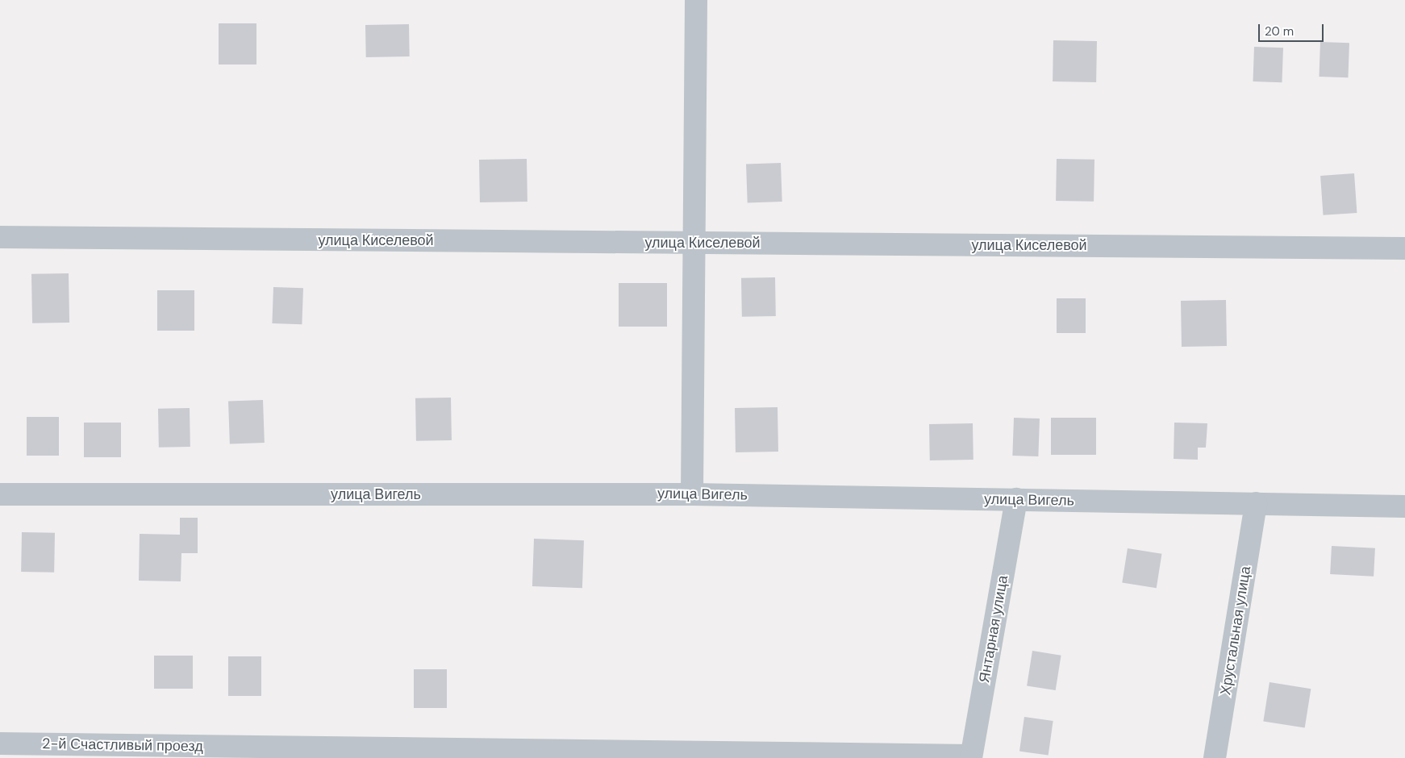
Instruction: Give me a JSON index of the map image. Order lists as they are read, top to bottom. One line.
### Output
{"streets":{"street":["улица Киселевой","улица Вигель","Янтарная улица","Хрустальная улица","2-й Счастливый проезд"]},"crossings":[["улица Вигель","Янтарная улица"],["улица Вигель","Хрустальная улица"],["Янтарная улица","2-й Счастливый проезд"]],"scale_bar":"20 m"}
